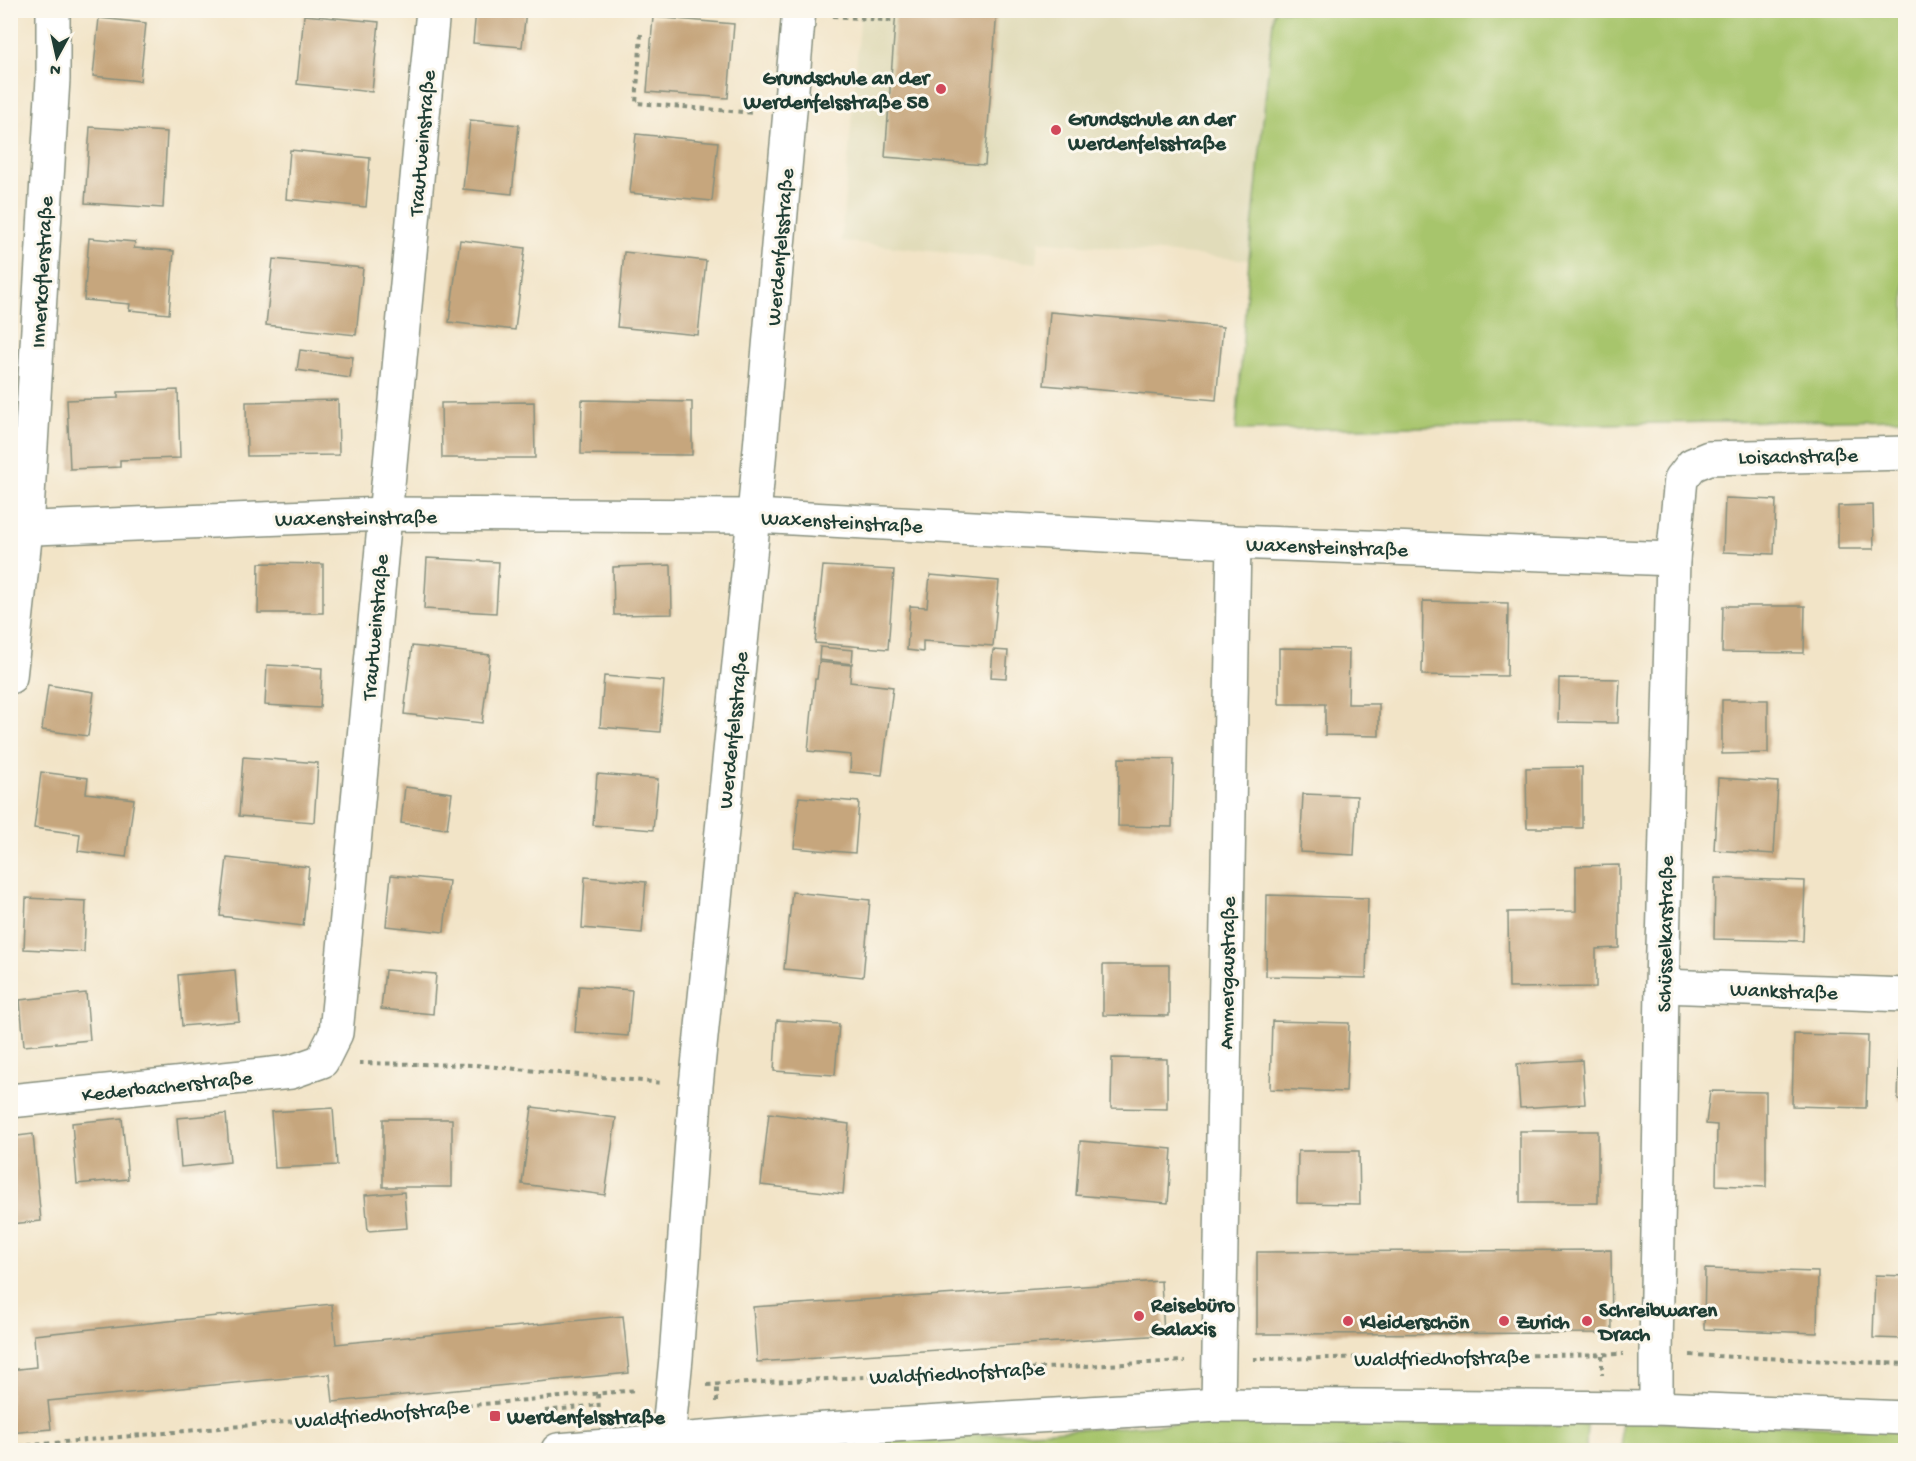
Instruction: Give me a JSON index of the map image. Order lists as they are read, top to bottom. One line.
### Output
{"streets":{"street":["Trautweinstraße","Werdenfelsstraße","Innerkoflerstraße","Loisachstraße","Waxensteinstraße","Schüsselkarstraße","Ammergaustraße","Wankstraße","Kederbacherstraße"],"path":["Waldfriedhofstraße"]},"crossings":[["Trautweinstraße","Waxensteinstraße"],["Trautweinstraße","Kederbacherstraße"],["Werdenfelsstraße","Waxensteinstraße"],["Werdenfelsstraße","Waldfriedhofstraße"],["Innerkoflerstraße","Waxensteinstraße"],["Loisachstraße","Schüsselkarstraße"],["Waxensteinstraße","Schüsselkarstraße"],["Waxensteinstraße","Ammergaustraße"],["Schüsselkarstraße","Wankstraße"],["Schüsselkarstraße","Waldfriedhofstraße"],["Ammergaustraße","Waldfriedhofstraße"]],"places":{"other":["Grundschule an der Werdenfelsstraße 58","Grundschule an der Werdenfelsstraße","Reisebüro Galaxis","Kleiderschön","Zurich","Schreibwaren Drach"],"transit":["Werdenfelsstraße"]},"north":"bottom"}
